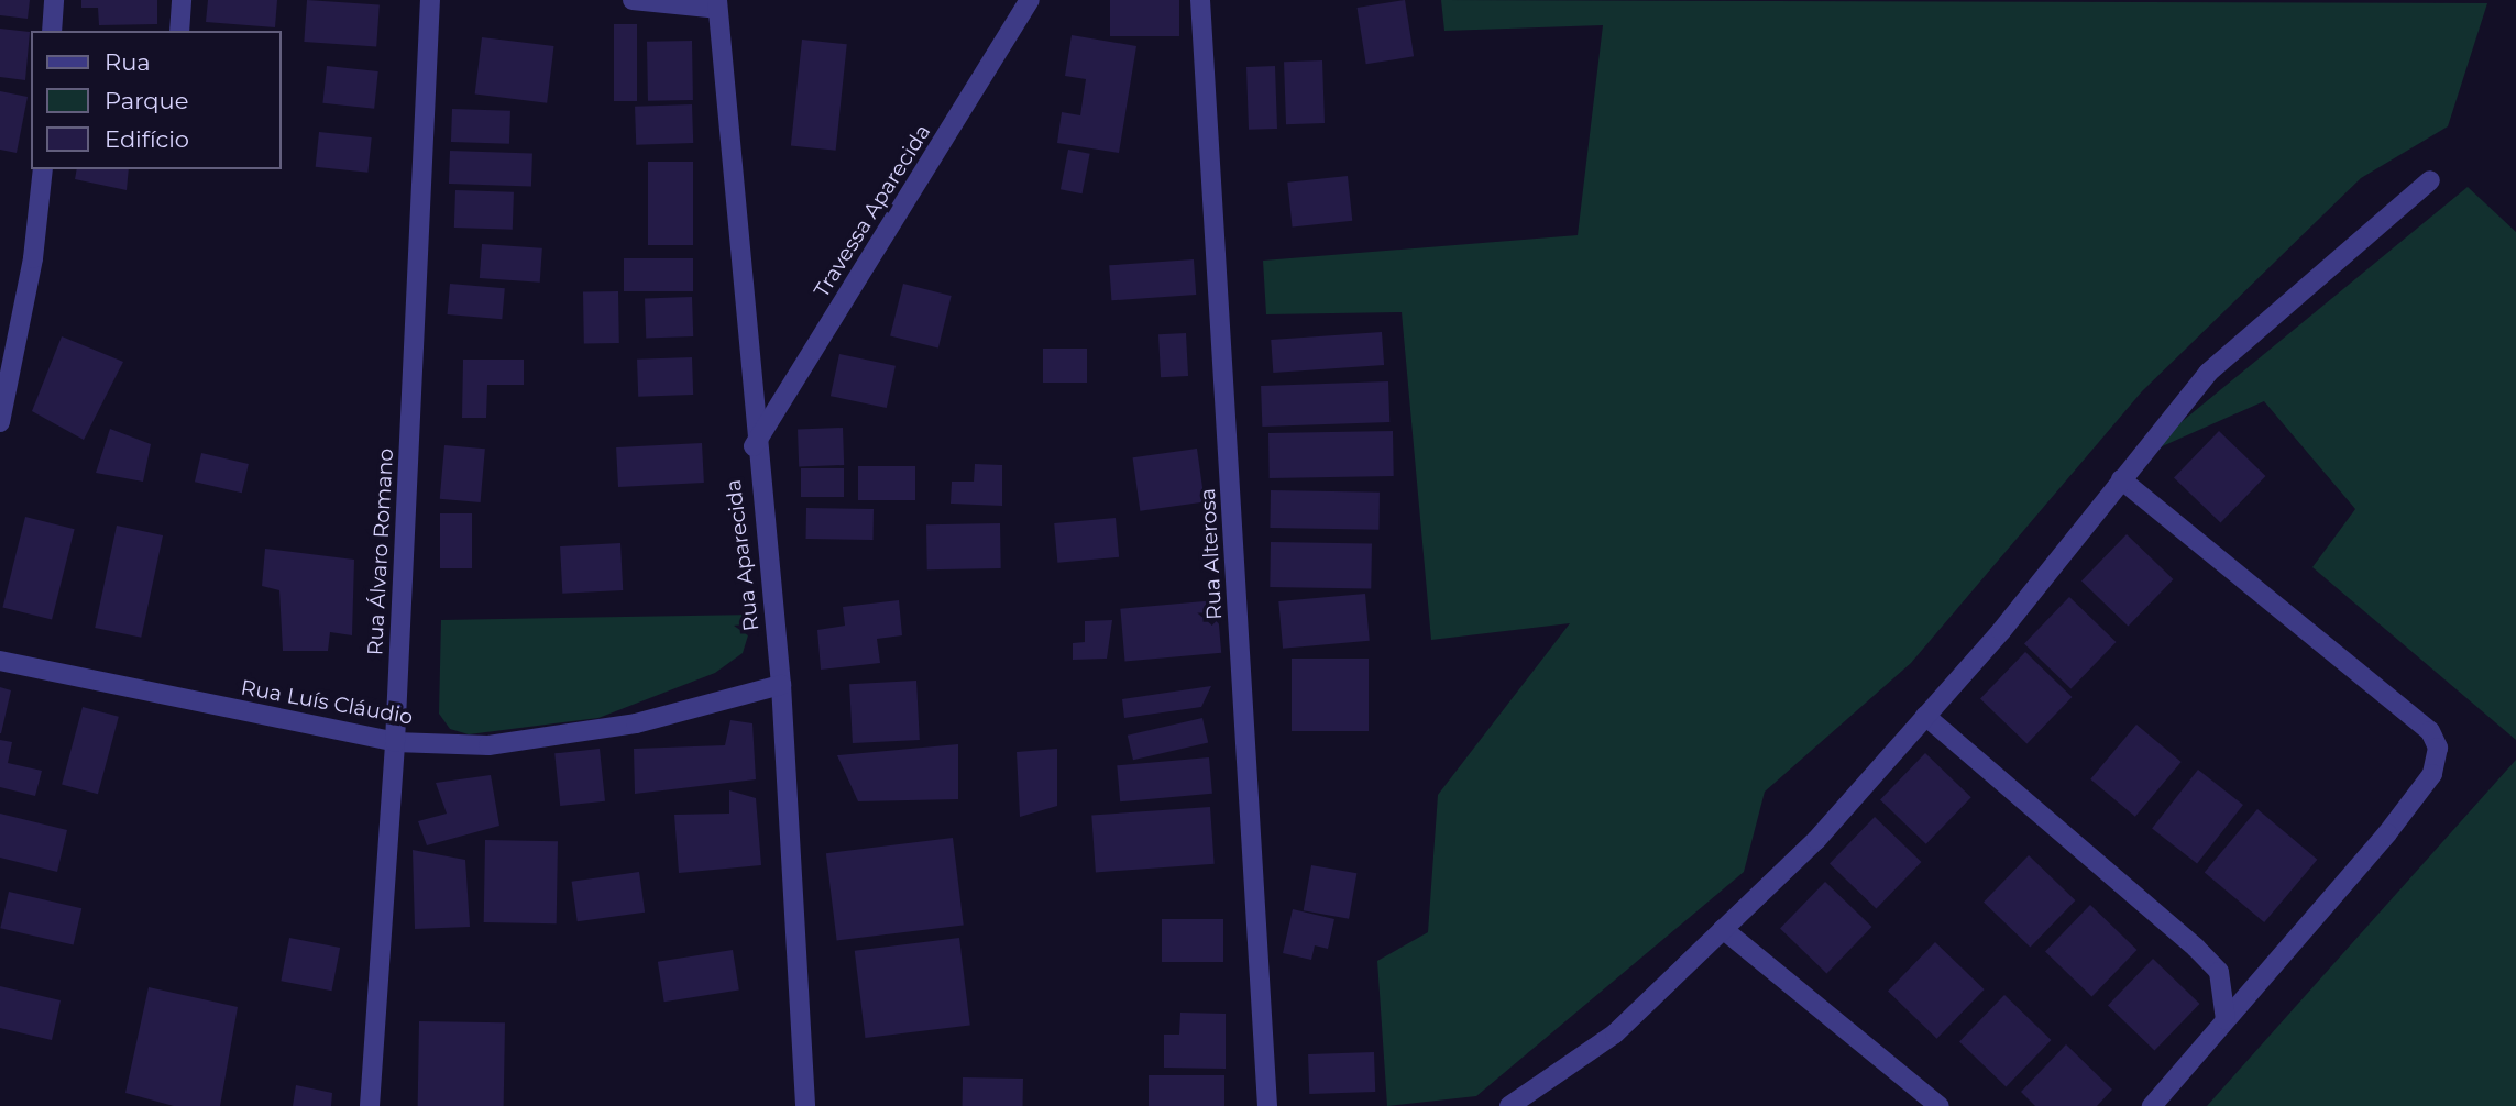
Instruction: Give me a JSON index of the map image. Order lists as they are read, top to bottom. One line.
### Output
{"streets":{"street":["Travessa Aparecida","Rua Álvaro Romano","Rua Alterosa","Rua Aparecida","Rua Luís Cláudio"]},"crossings":[["Travessa Aparecida","Rua Aparecida"],["Rua Álvaro Romano","Rua Luís Cláudio"],["Rua Aparecida","Rua Luís Cláudio"]],"legend":["Rua","Parque","Edifício"]}
